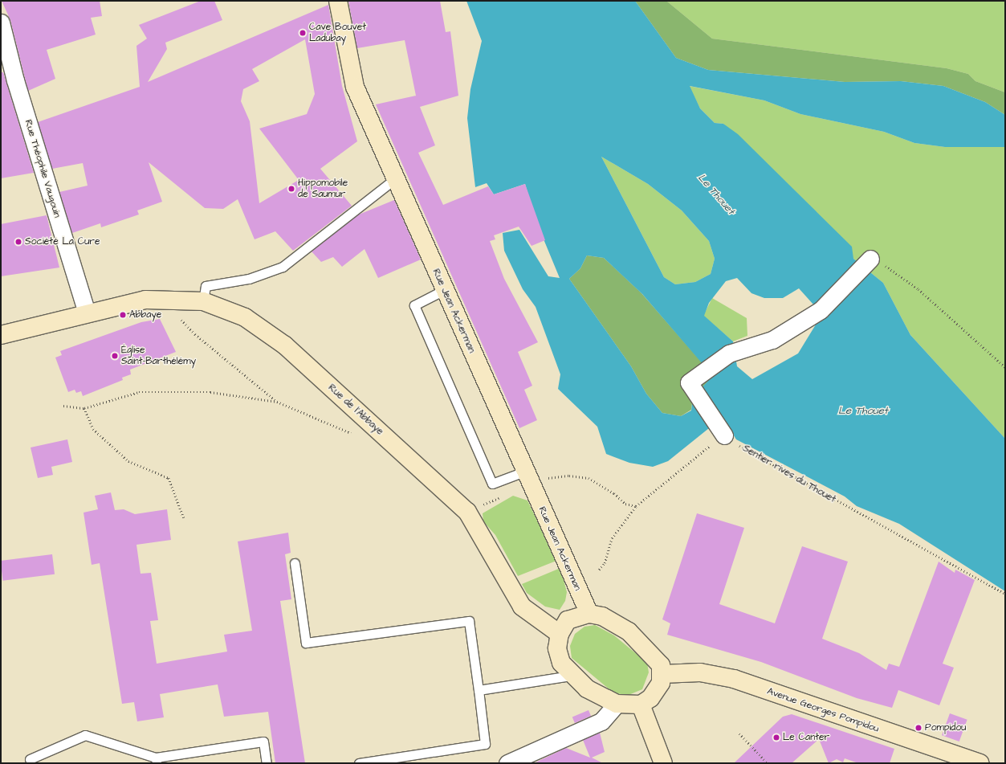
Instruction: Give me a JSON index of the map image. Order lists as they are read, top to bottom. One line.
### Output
{"streets":{"main road":["Rue Jean Ackerman","Rue de l'Abbaye","Avenue Georges Pompidou"],"street":["Rue Théophile Vaugouin"],"path":["Sentier rives du Thouet"]},"crossings":[["Rue Théophile Vaugouin","Rue de l'Abbaye"],["Rue Jean Ackerman","Rue de l'Abbaye"],["Rue Jean Ackerman","Avenue Georges Pompidou"],["Rue de l'Abbaye","Avenue Georges Pompidou"]],"water":["Le Thouet"],"places":["Cave Bouvet Ladubay","Hippomobile de Saumur","Société La Cure","Abbaye","Église Saint-Barthélémy","Pompidou","Le Canter"]}
